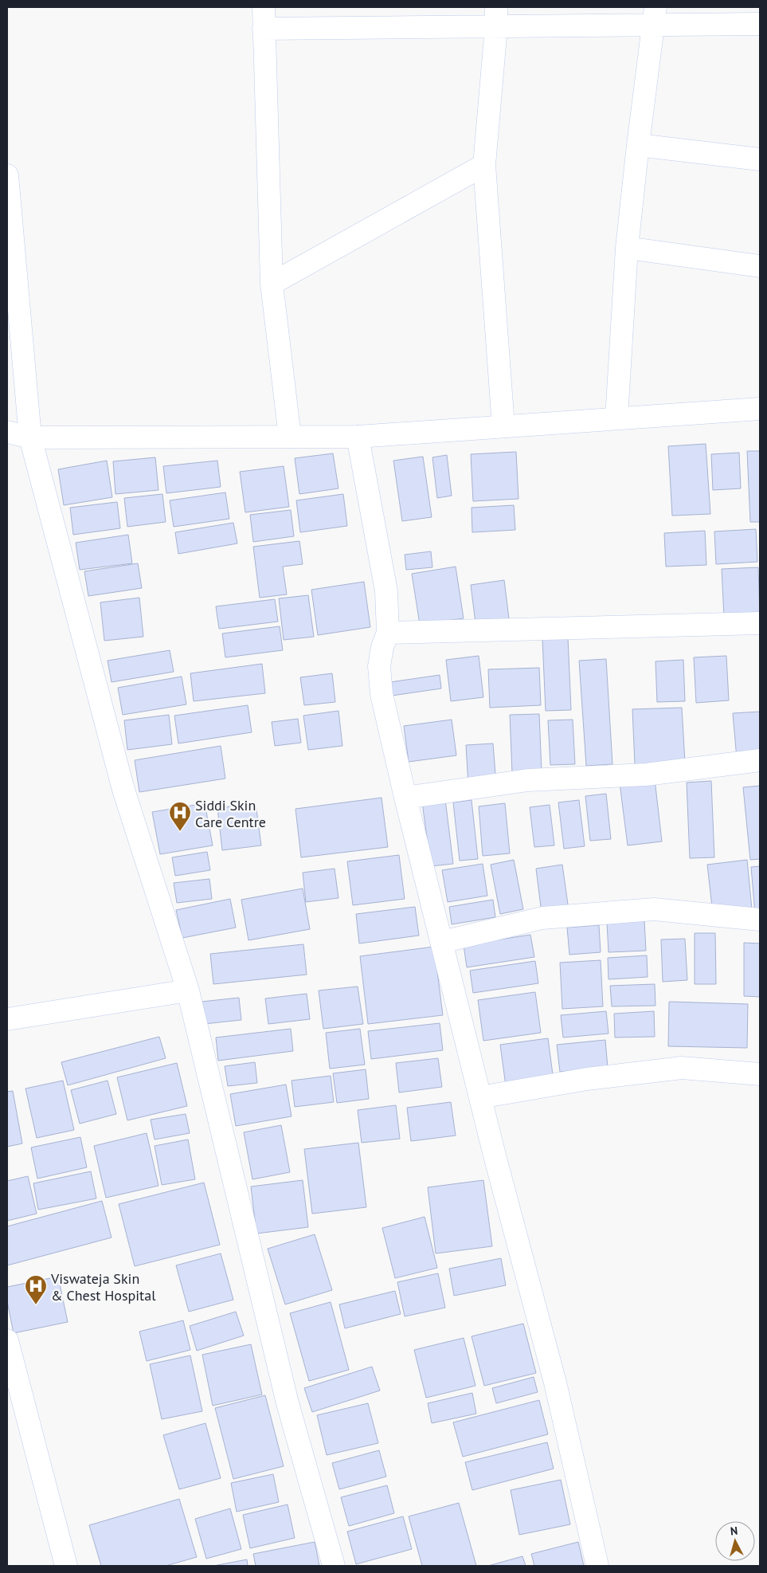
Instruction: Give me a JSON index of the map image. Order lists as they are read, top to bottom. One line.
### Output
{"places":{"hospital":["Siddi Skin Care Centre","Viswateja Skin & Chest Hospital"]},"north":"top"}
